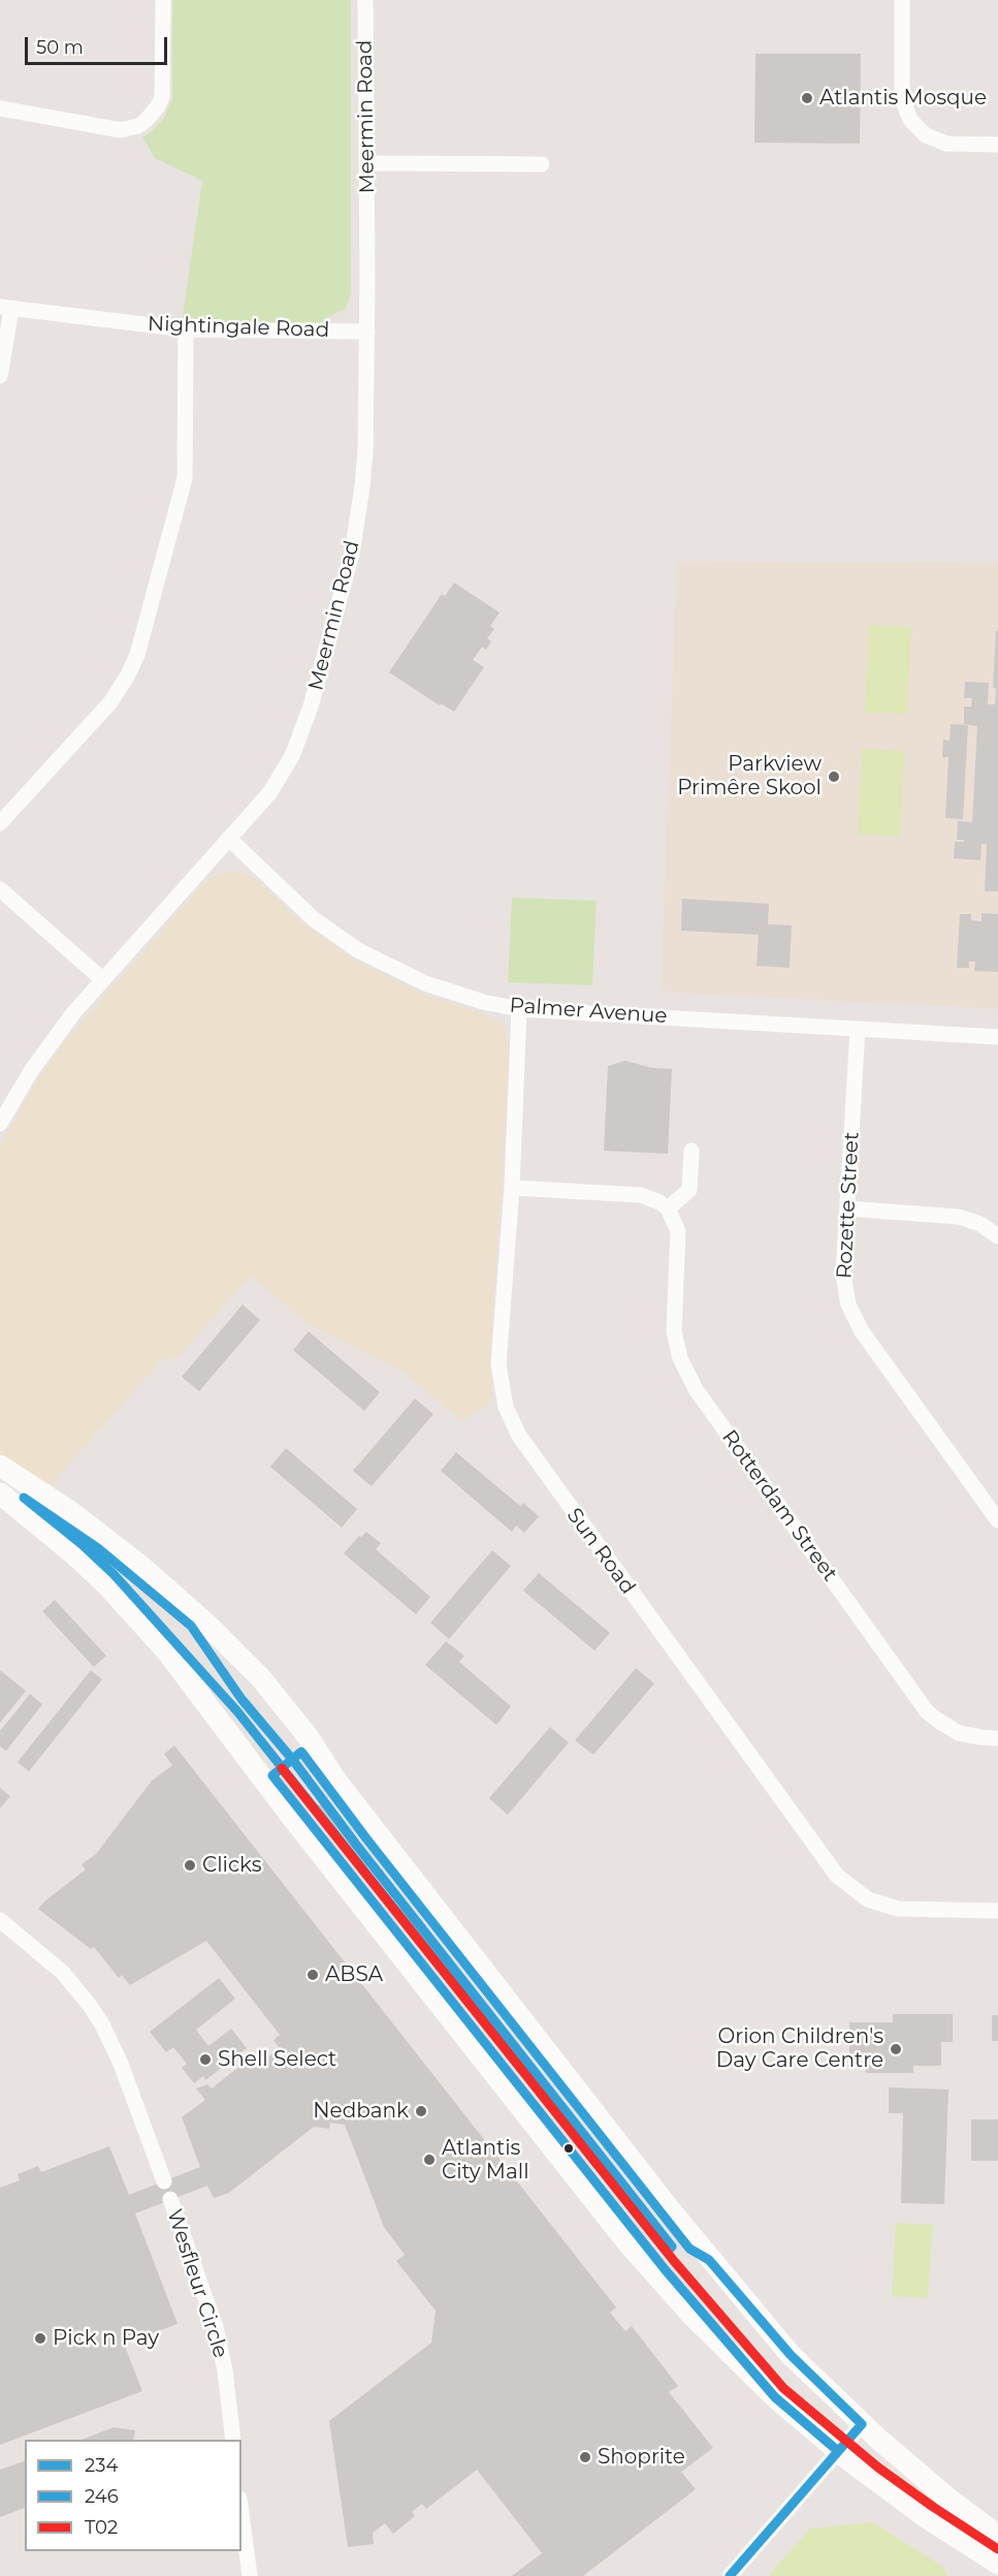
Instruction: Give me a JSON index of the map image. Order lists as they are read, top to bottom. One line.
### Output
{"streets":{"street":["Meermin Road","Nightingale Road","Palmer Avenue","Rozette Street","Rotterdam Street","Sun Road","Wesfleur Circle"]},"crossings":[["Meermin Road","Nightingale Road"],["Meermin Road","Palmer Avenue"],["Palmer Avenue","Rozette Street"],["Palmer Avenue","Sun Road"]],"places":["Atlantis Mosque","Parkview Primêre Skool","Clicks","ABSA","Orion Children's Day Care Centre","Shell Select","Nedbank","Atlantis City Mall","Pick n Pay","Shoprite"],"lines":["transit line 246","transit line 234","transit line T02"],"legend":["234","246","T02"],"scale_bar":"50 m"}
